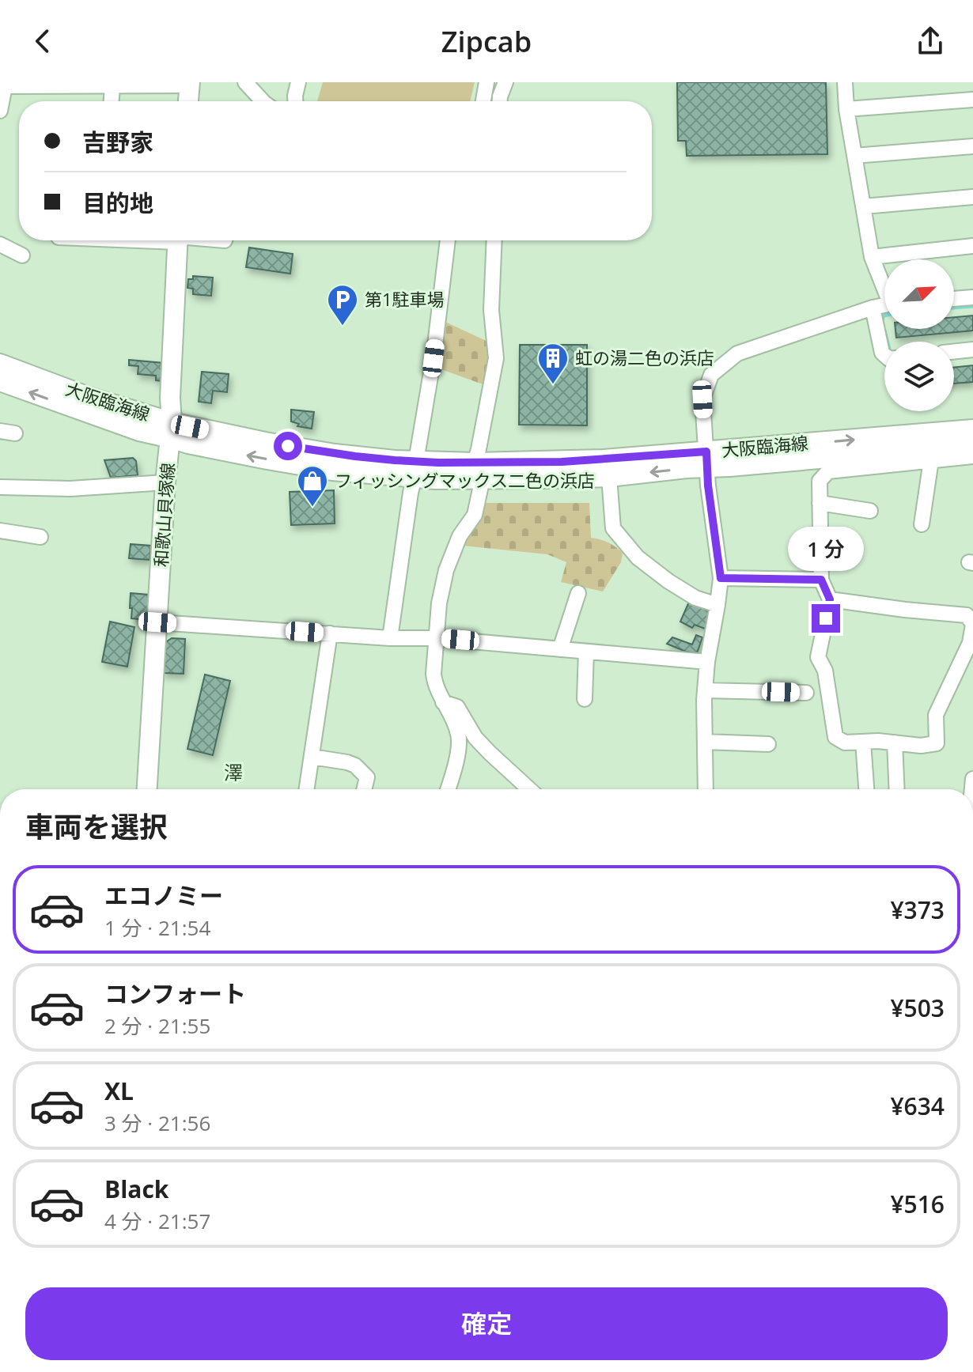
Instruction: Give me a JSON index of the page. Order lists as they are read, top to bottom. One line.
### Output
{"streets":{"main road":["大阪臨海線","和歌山貝塚線"]},"crossings":[["大阪臨海線","和歌山貝塚線"]],"districts":["澤"],"places":{"parking":["第1駐車場"],"building":["虹の湯二色の浜店"],"shop":["フィッシングマックス二色の浜店"]},"north":"top right","page":{"header":"Zipcab","banner":["吉野家","目的地"],"bubble":"1 分","heading":"車両を選択","list":[{"name":"エコノミー","note":"1 分 · 21:54","value":"¥373"},{"name":"コンフォート","note":"2 分 · 21:55","value":"¥503"},{"name":"XL","note":"3 分 · 21:56","value":"¥634"},{"name":"Black","note":"4 分 · 21:57","value":"¥516"}],"buttons":"確定"}}
